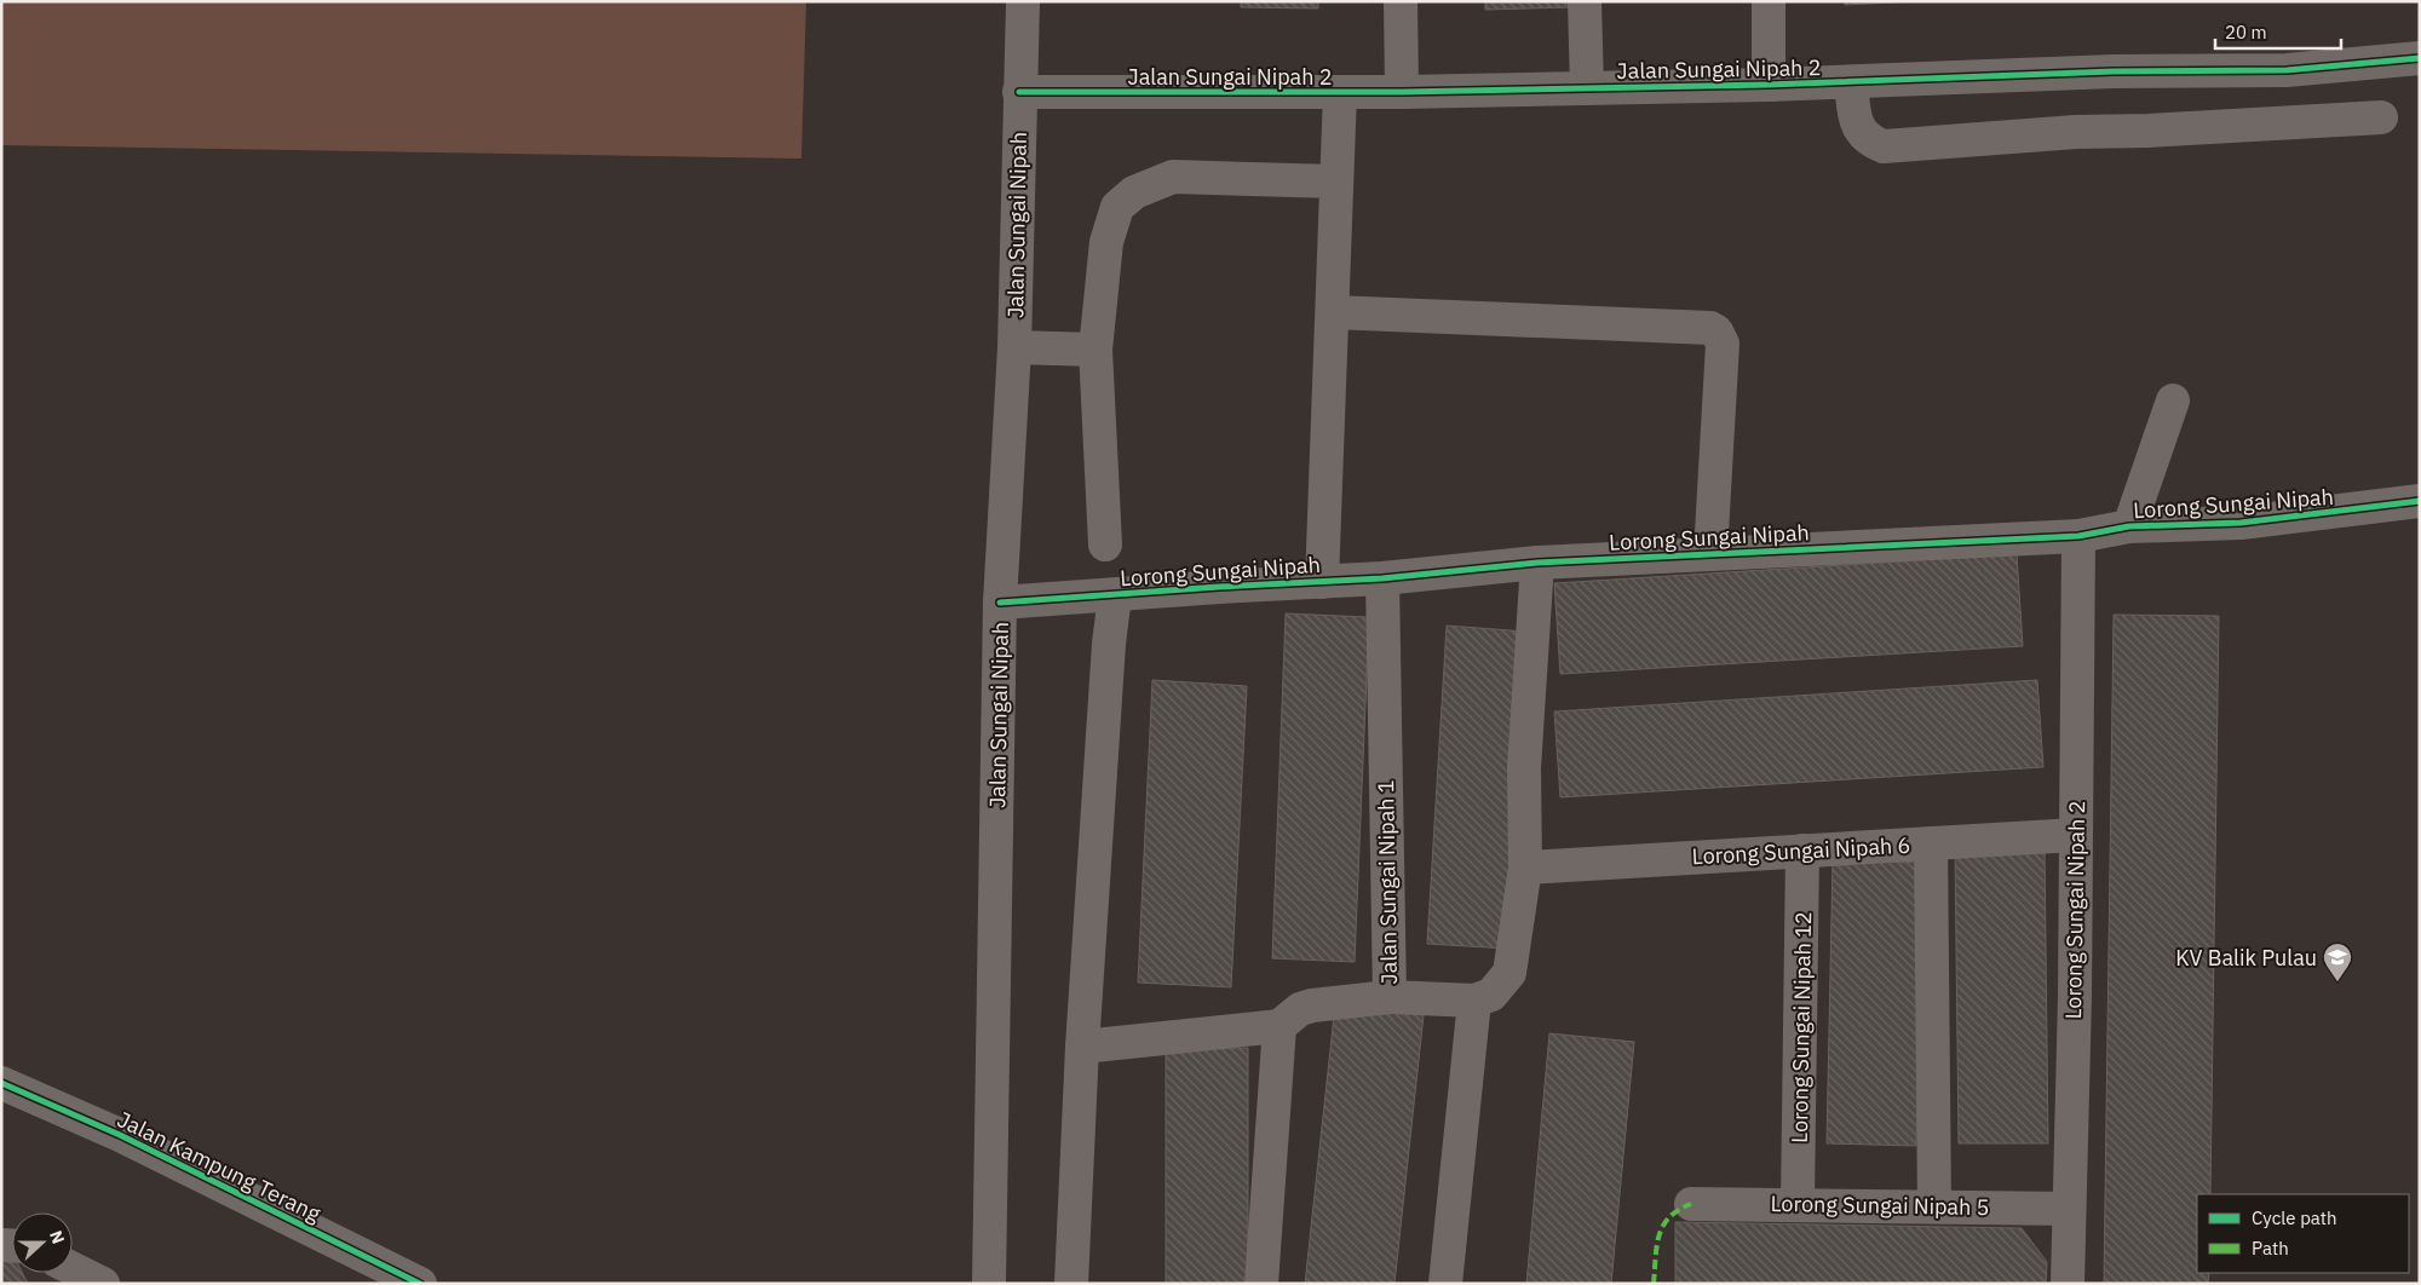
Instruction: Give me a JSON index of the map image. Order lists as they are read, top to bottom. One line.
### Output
{"streets":{"main road":["Jalan Kampung Terang"],"street":["Jalan Sungai Nipah 2","Jalan Sungai Nipah","Lorong Sungai Nipah","Lorong Sungai Nipah 6","Jalan Sungai Nipah 1","Lorong Sungai Nipah 2","Lorong Sungai Nipah 12","Lorong Sungai Nipah 5"]},"crossings":[["Jalan Sungai Nipah 2","Jalan Sungai Nipah"],["Jalan Sungai Nipah","Lorong Sungai Nipah"],["Lorong Sungai Nipah","Jalan Sungai Nipah 1"],["Lorong Sungai Nipah","Lorong Sungai Nipah 2"],["Lorong Sungai Nipah 6","Lorong Sungai Nipah 2"],["Lorong Sungai Nipah 6","Lorong Sungai Nipah 12"],["Lorong Sungai Nipah 2","Lorong Sungai Nipah 5"],["Lorong Sungai Nipah 12","Lorong Sungai Nipah 5"]],"places":{"school or university":["KV Balik Pulau"]},"legend":["Cycle path","Path"],"scale_bar":"20 m","north":"right"}
